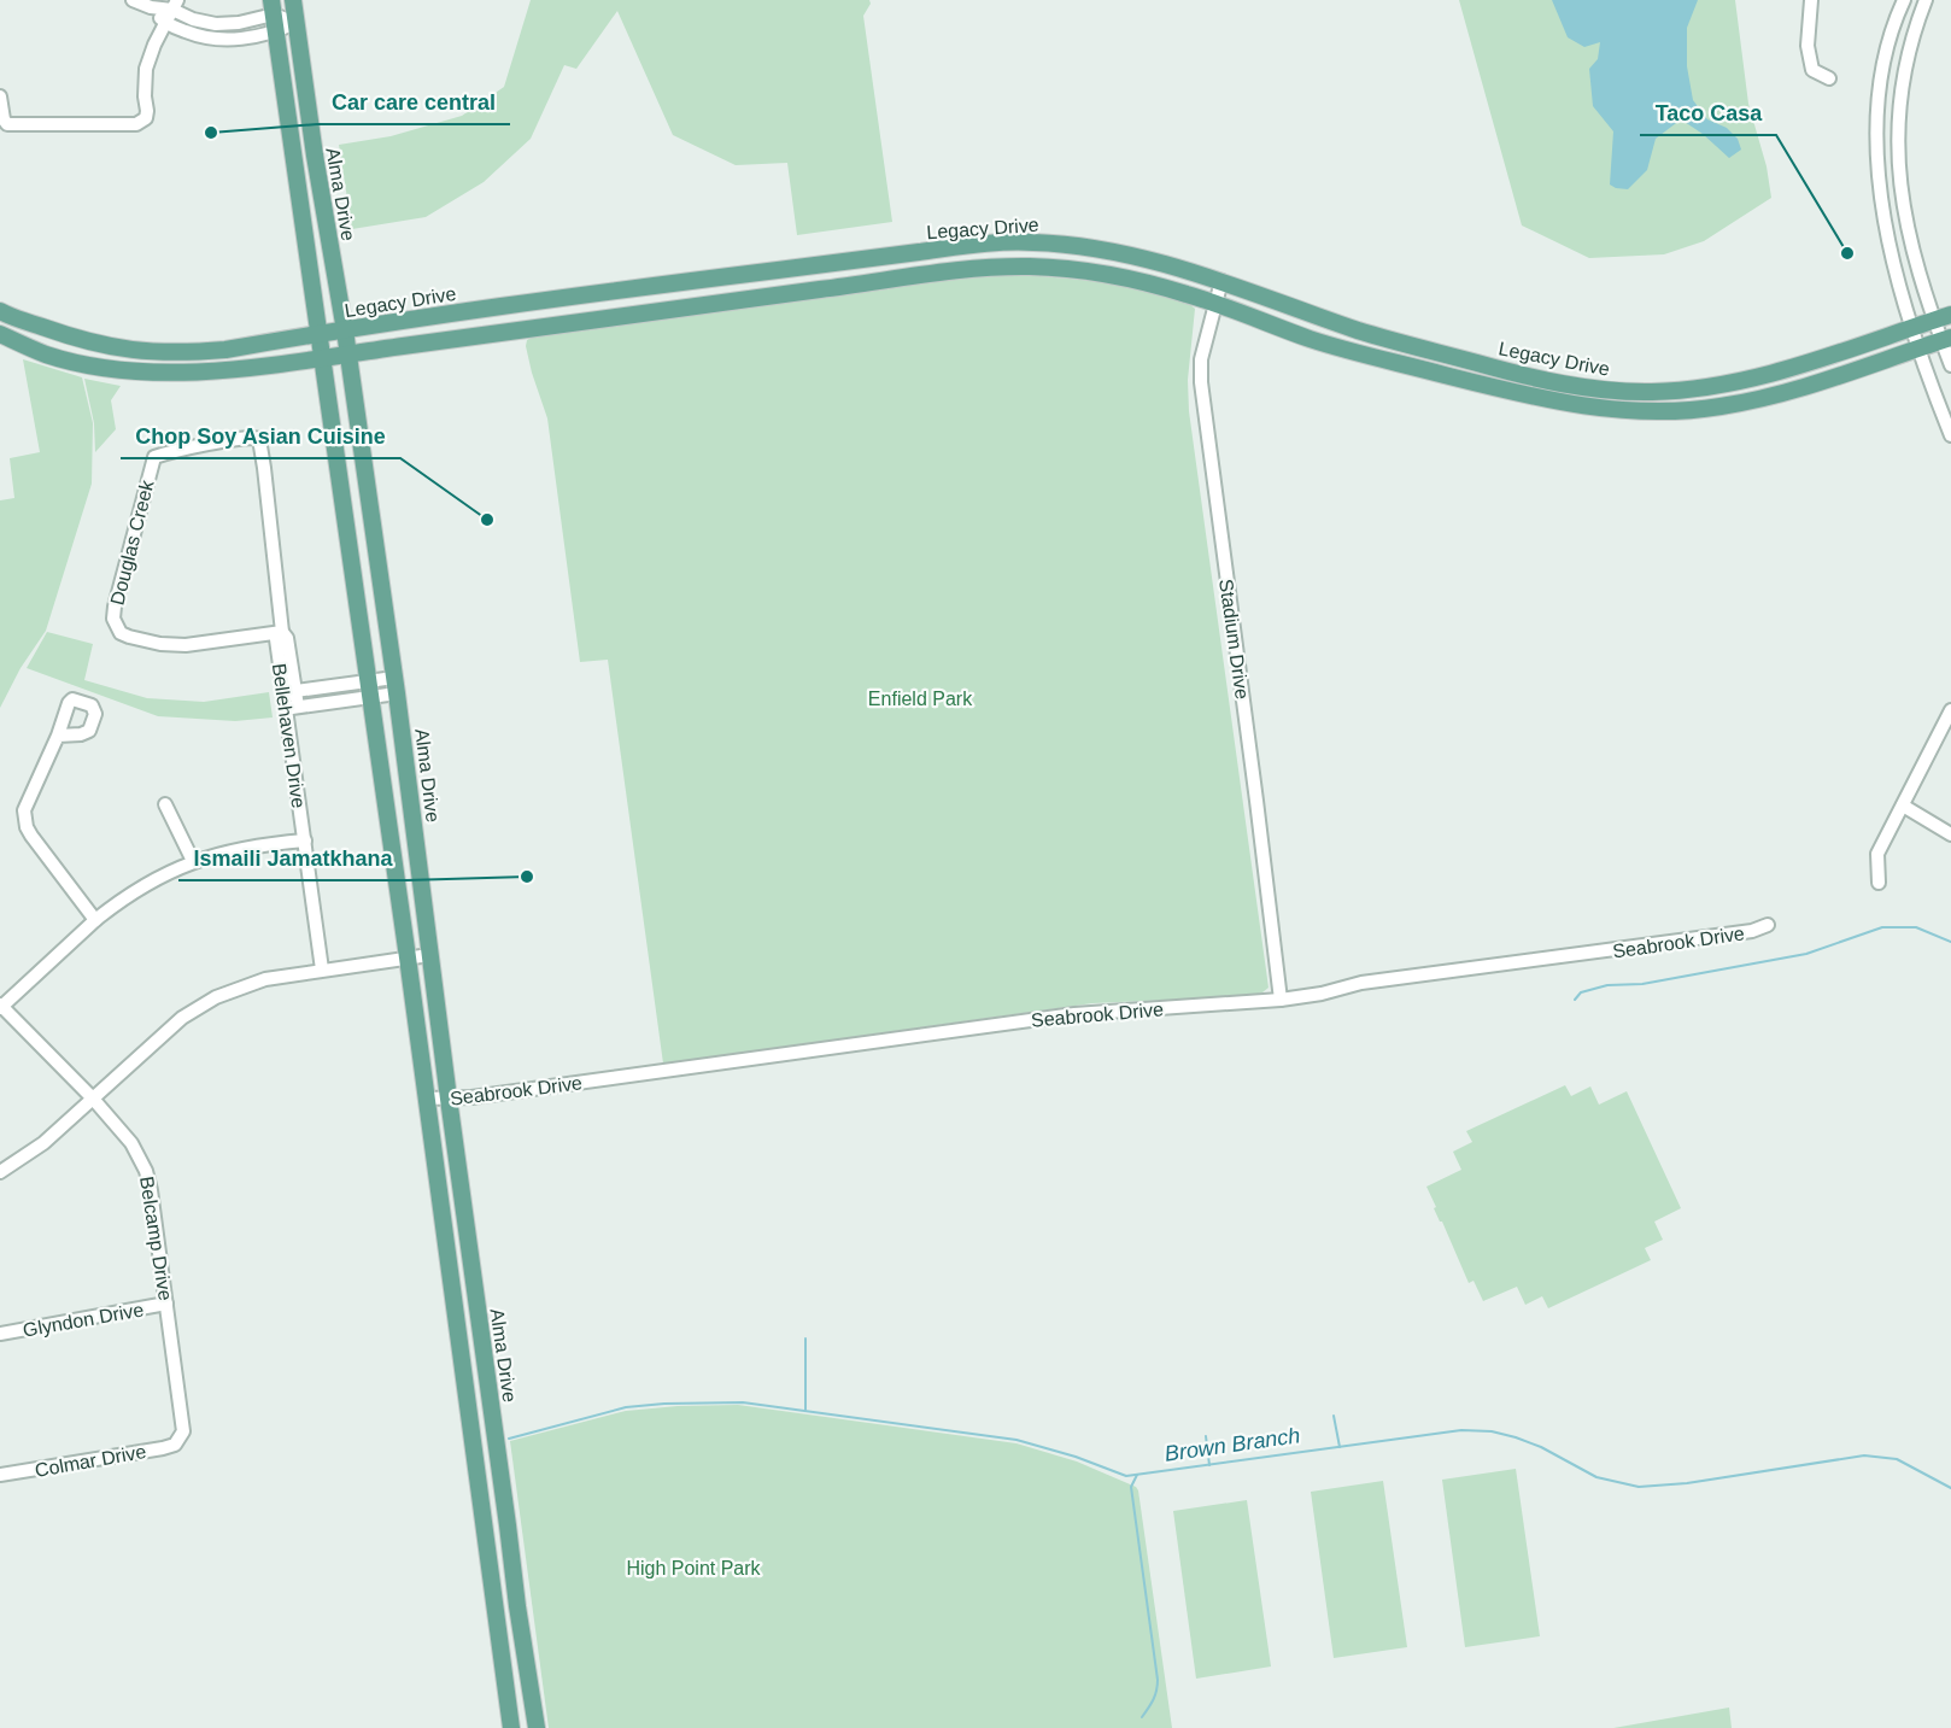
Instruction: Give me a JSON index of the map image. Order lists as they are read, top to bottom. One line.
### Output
{"streets":{"main road":["Alma Drive","Legacy Drive"],"street":["Douglas Creek","Stadium Drive","Bellehaven Drive","Seabrook Drive","Belcamp Drive","Glyndon Drive","Colmar Drive"]},"crossings":[["Alma Drive","Legacy Drive"],["Alma Drive","Seabrook Drive"],["Legacy Drive","Stadium Drive"],["Douglas Creek","Bellehaven Drive"],["Stadium Drive","Seabrook Drive"],["Belcamp Drive","Glyndon Drive"],["Belcamp Drive","Colmar Drive"]],"water":["Brown Branch"],"parks":["Enfield Park","High Point Park"],"places":["Car care central","Taco Casa","Chop Soy Asian Cuisine","Ismaili Jamatkhana"]}
